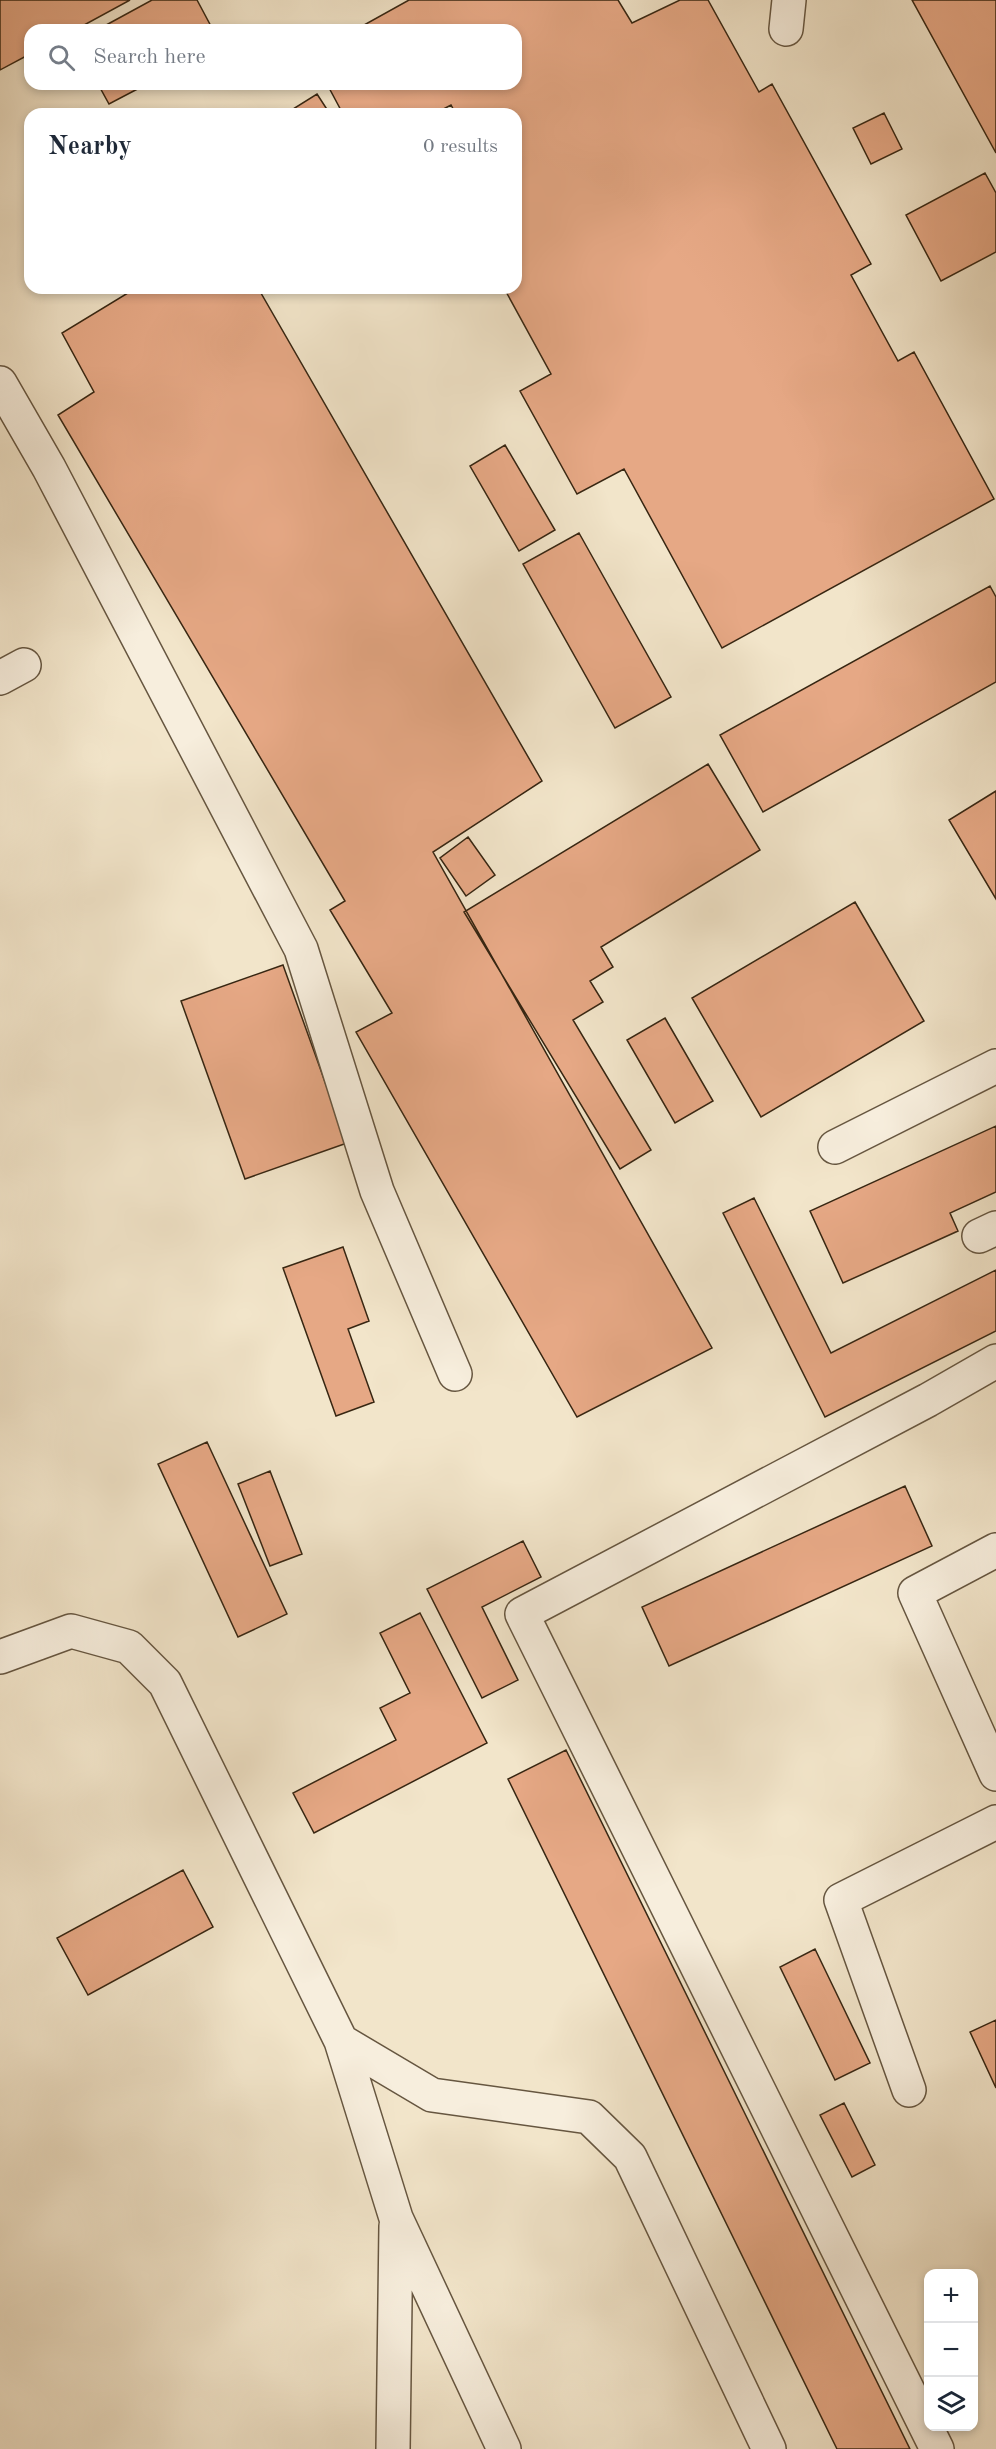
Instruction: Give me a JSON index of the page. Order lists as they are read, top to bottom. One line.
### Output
{"page":{"search":"Search here","heading":["Nearby","0 results"],"map_buttons":["+","−"]}}
